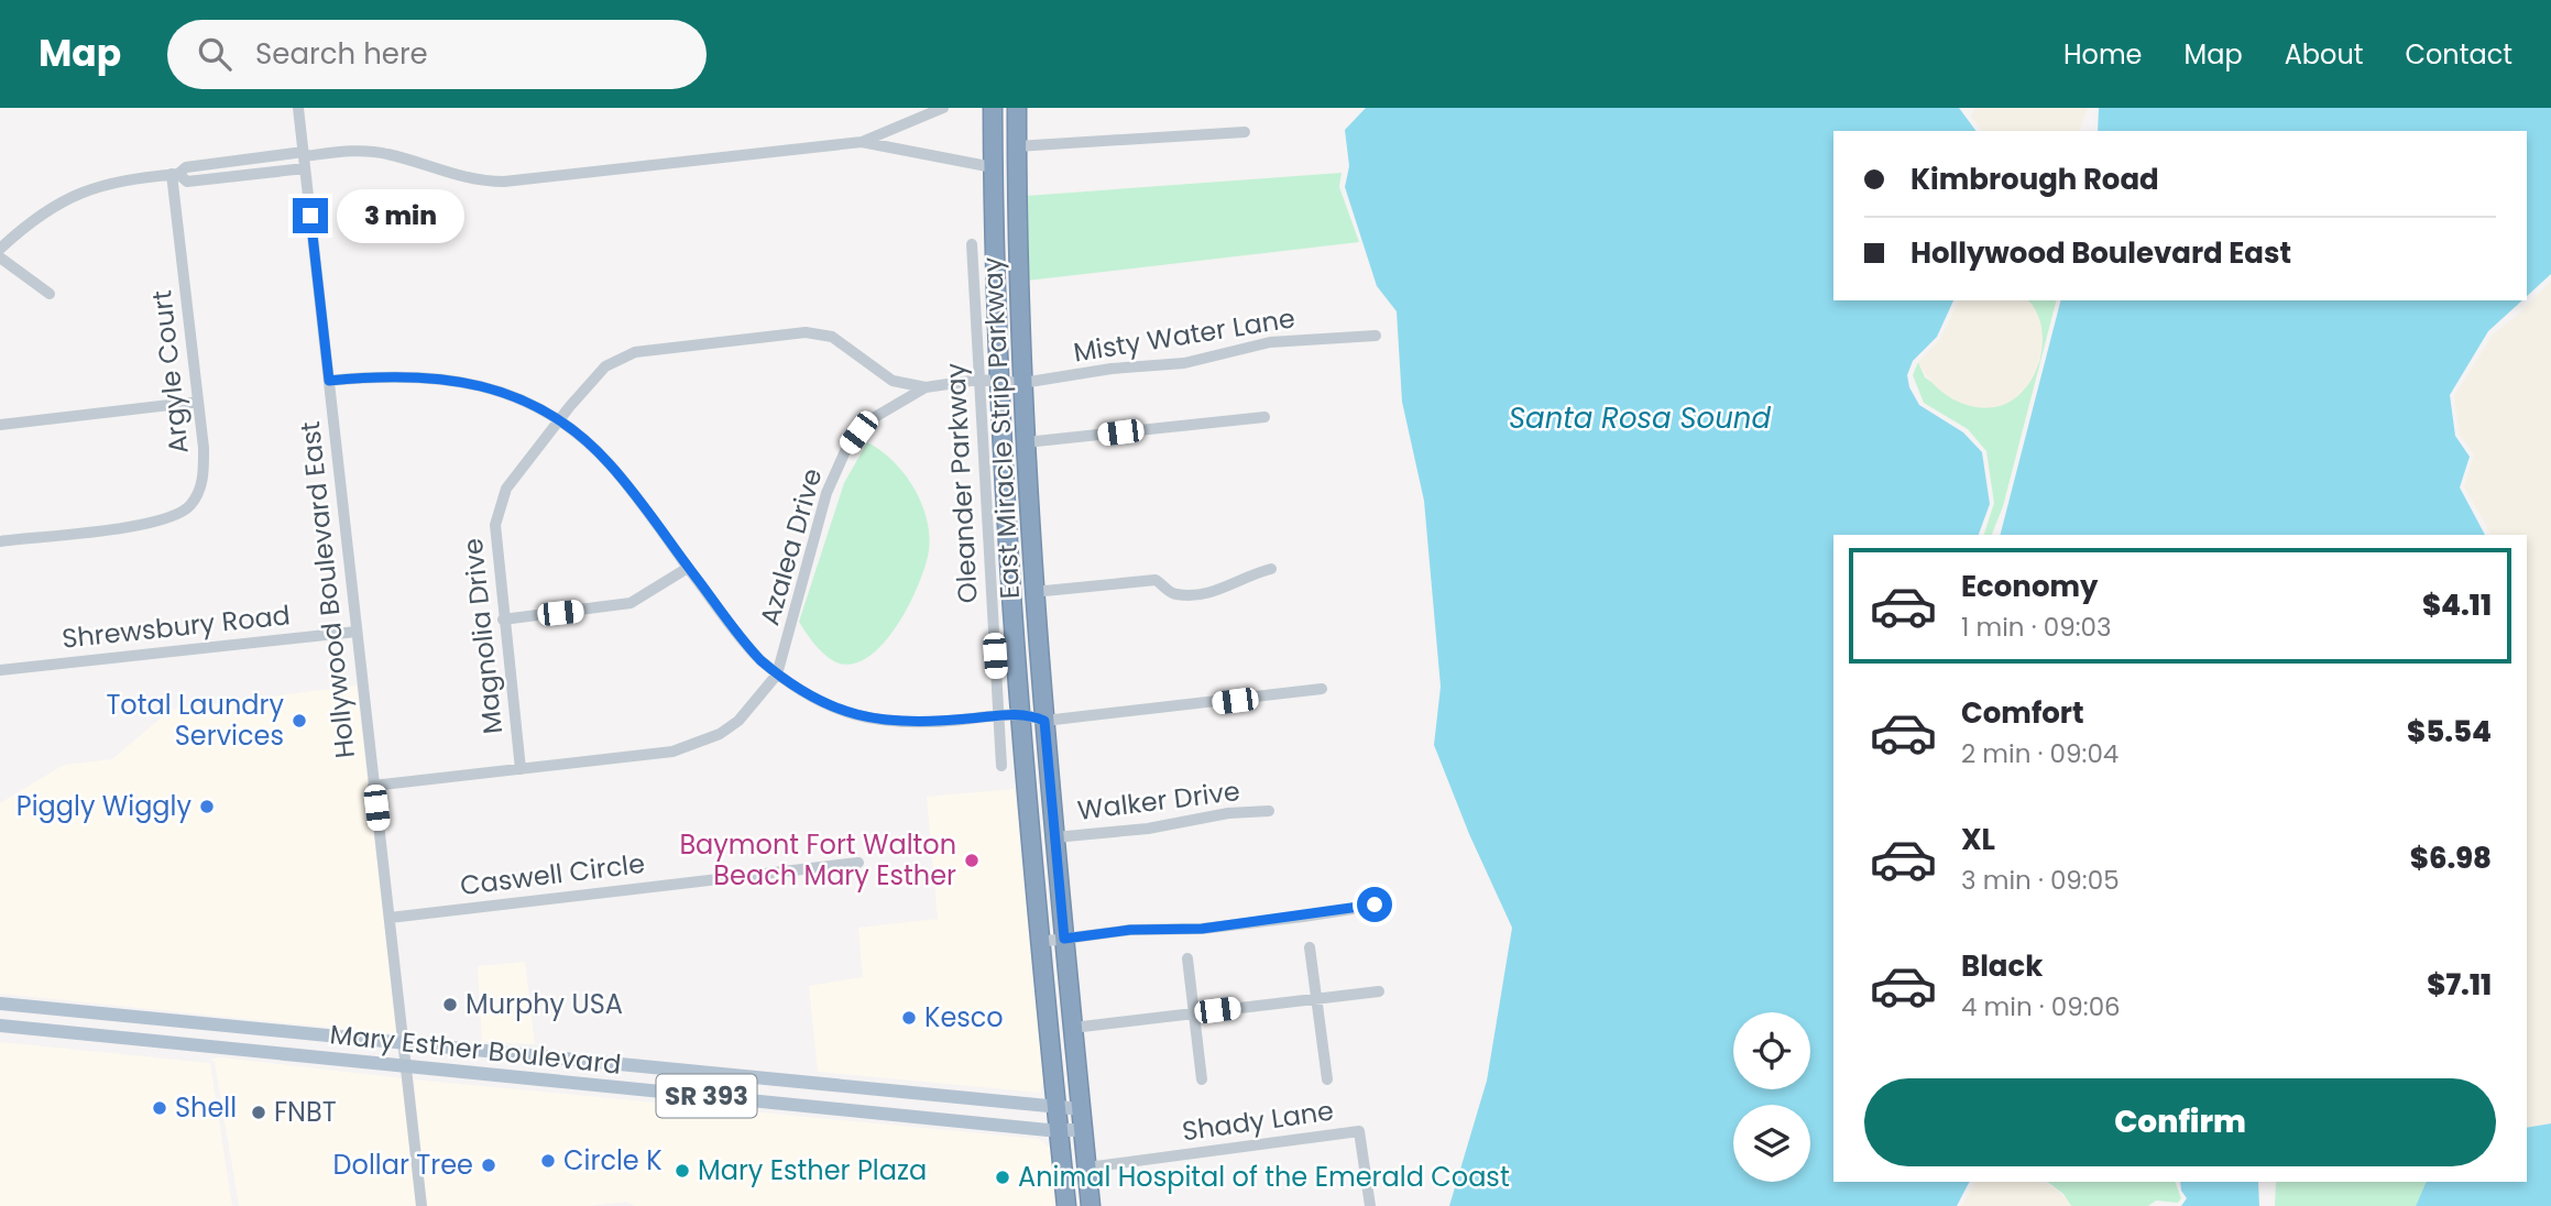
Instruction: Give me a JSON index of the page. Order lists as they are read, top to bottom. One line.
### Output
{"streets":{"highway":["East Miracle Strip Parkway"],"main road":["Mary Esther Boulevard","SR 393"],"street":["Misty Water Lane","Argyle Court","Oleander Parkway","Azalea Drive","Hollywood Boulevard East","Shrewsbury Road","Magnolia Drive","Walker Drive","Caswell Circle","Shady Lane"]},"crossings":[["Misty Water Lane","East Miracle Strip Parkway"],["Misty Water Lane","Azalea Drive"],["East Miracle Strip Parkway","Azalea Drive"],["East Miracle Strip Parkway","Walker Drive"],["East Miracle Strip Parkway","Mary Esther Boulevard"],["East Miracle Strip Parkway","Shady Lane"],["Oleander Parkway","Azalea Drive"],["Azalea Drive","Hollywood Boulevard East"],["Azalea Drive","Magnolia Drive"],["Hollywood Boulevard East","Shrewsbury Road"],["Hollywood Boulevard East","Caswell Circle"],["Hollywood Boulevard East","Mary Esther Boulevard"]],"water":["Santa Rosa Sound"],"places":["Total Laundry Services","Piggly Wiggly","Baymont Fort Walton Beach Mary Esther","Murphy USA","Kesco","Shell","FNBT","Circle K","Dollar Tree","Mary Esther Plaza","Animal Hospital of the Emerald Coast"],"page":{"header":"Map","search":"Search here","nav":["Home","Map","About","Contact"],"banner":["Kimbrough Road","Hollywood Boulevard East"],"bubble":"3 min","list":[{"name":"Economy","note":"1 min · 09:03","value":"$4.11"},{"name":"Comfort","note":"2 min · 09:04","value":"$5.54"},{"name":"XL","note":"3 min · 09:05","value":"$6.98"},{"name":"Black","note":"4 min · 09:06","value":"$7.11"}],"buttons":"Confirm"}}
